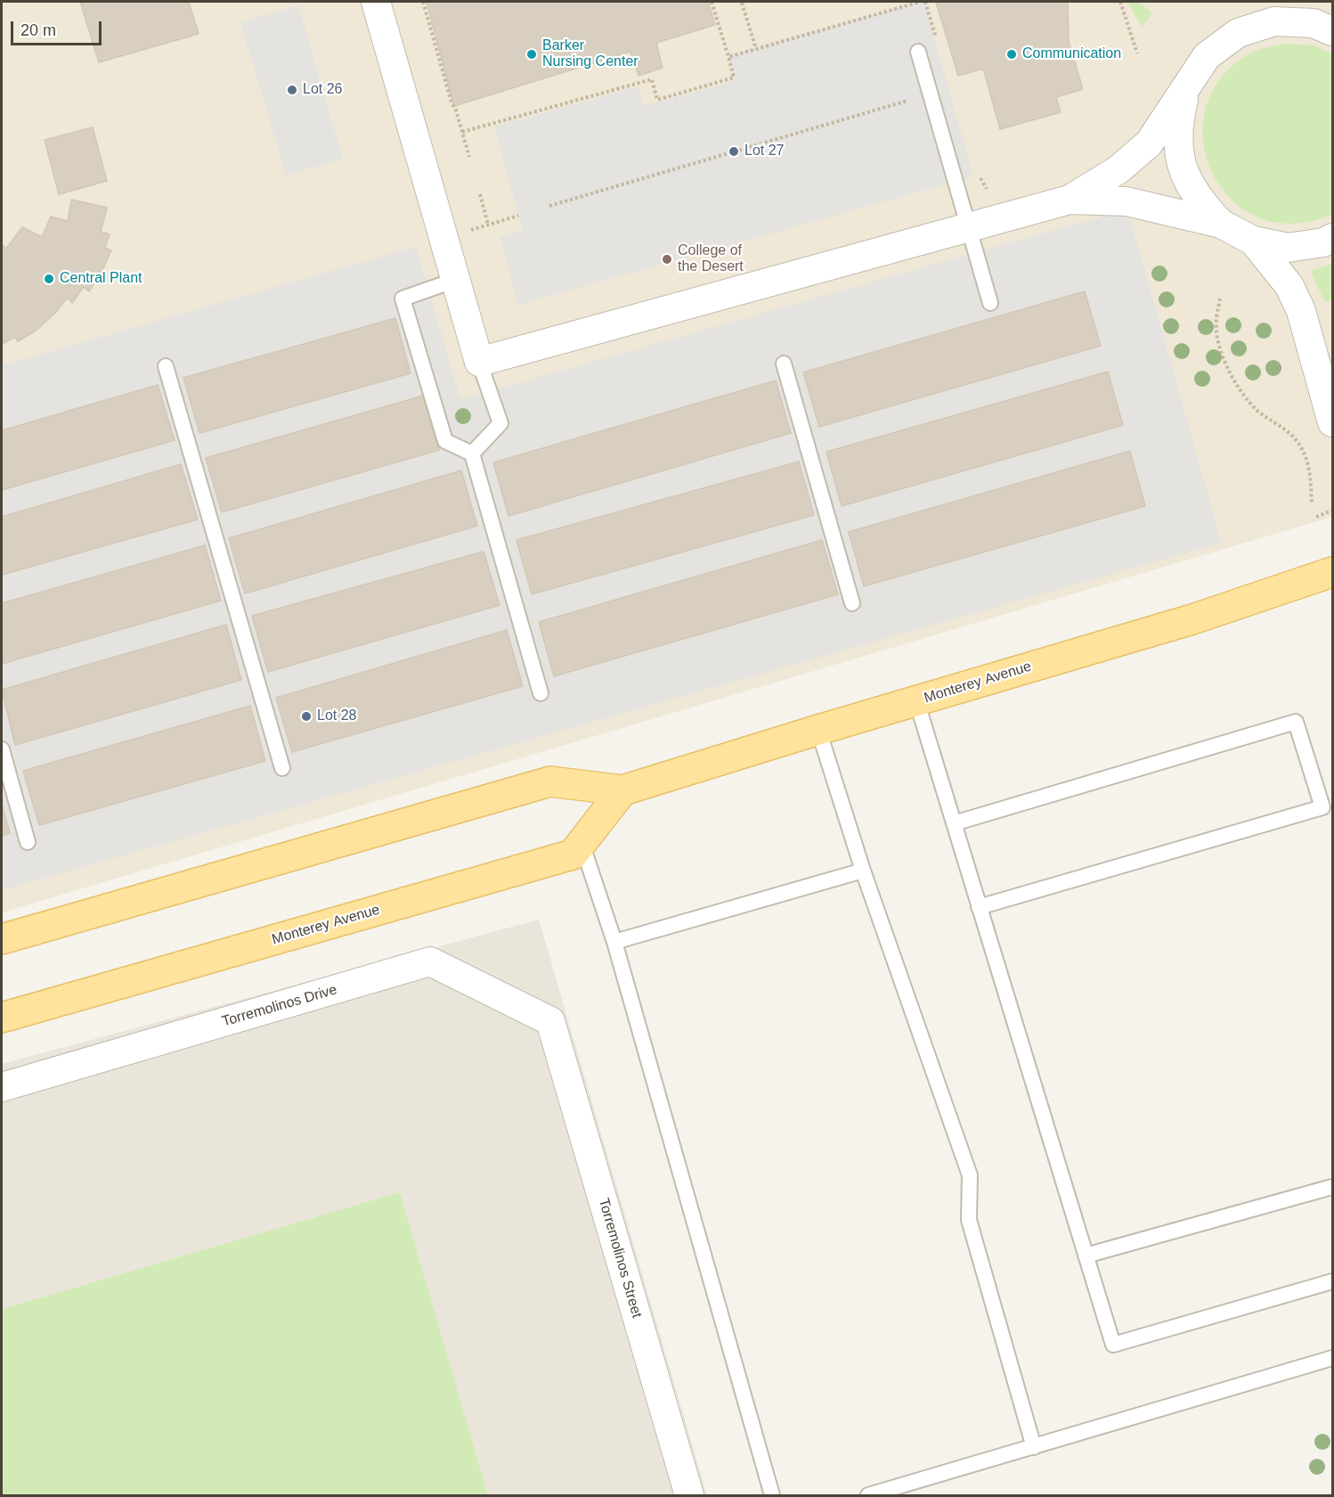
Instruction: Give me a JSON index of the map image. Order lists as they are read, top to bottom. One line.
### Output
{"streets":{"main road":["Monterey Avenue"],"street":["Torremolinos Drive","Torremolinos Street"]},"crossings":[["Torremolinos Drive","Torremolinos Street"]],"places":["Barker Nursing Center","Communication","Lot 26","Lot 27","College of the Desert","Central Plant","Lot 28"],"scale_bar":"20 m"}
